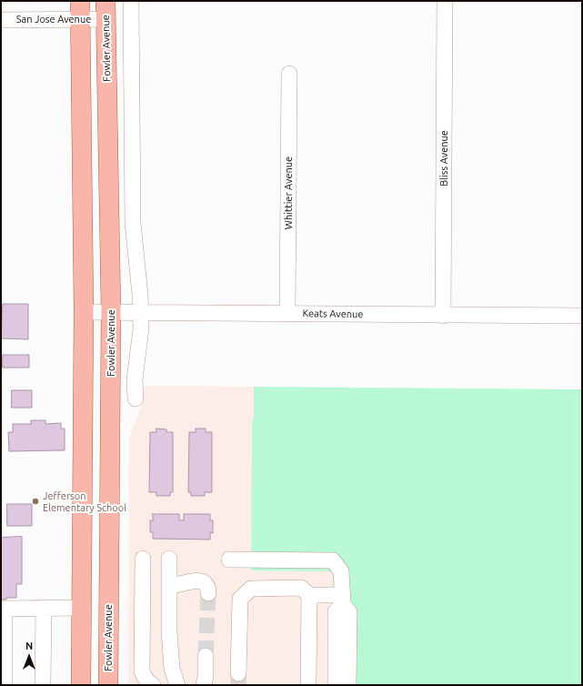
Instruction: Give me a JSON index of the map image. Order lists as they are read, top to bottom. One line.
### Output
{"streets":{"main road":["Fowler Avenue"],"street":["San Jose Avenue","Bliss Avenue","Whittier Avenue","Keats Avenue"]},"crossings":[["San Jose Avenue","Fowler Avenue"],["Fowler Avenue","Keats Avenue"],["Bliss Avenue","Keats Avenue"],["Whittier Avenue","Keats Avenue"]],"places":["Jefferson Elementary School"],"north":"top"}
